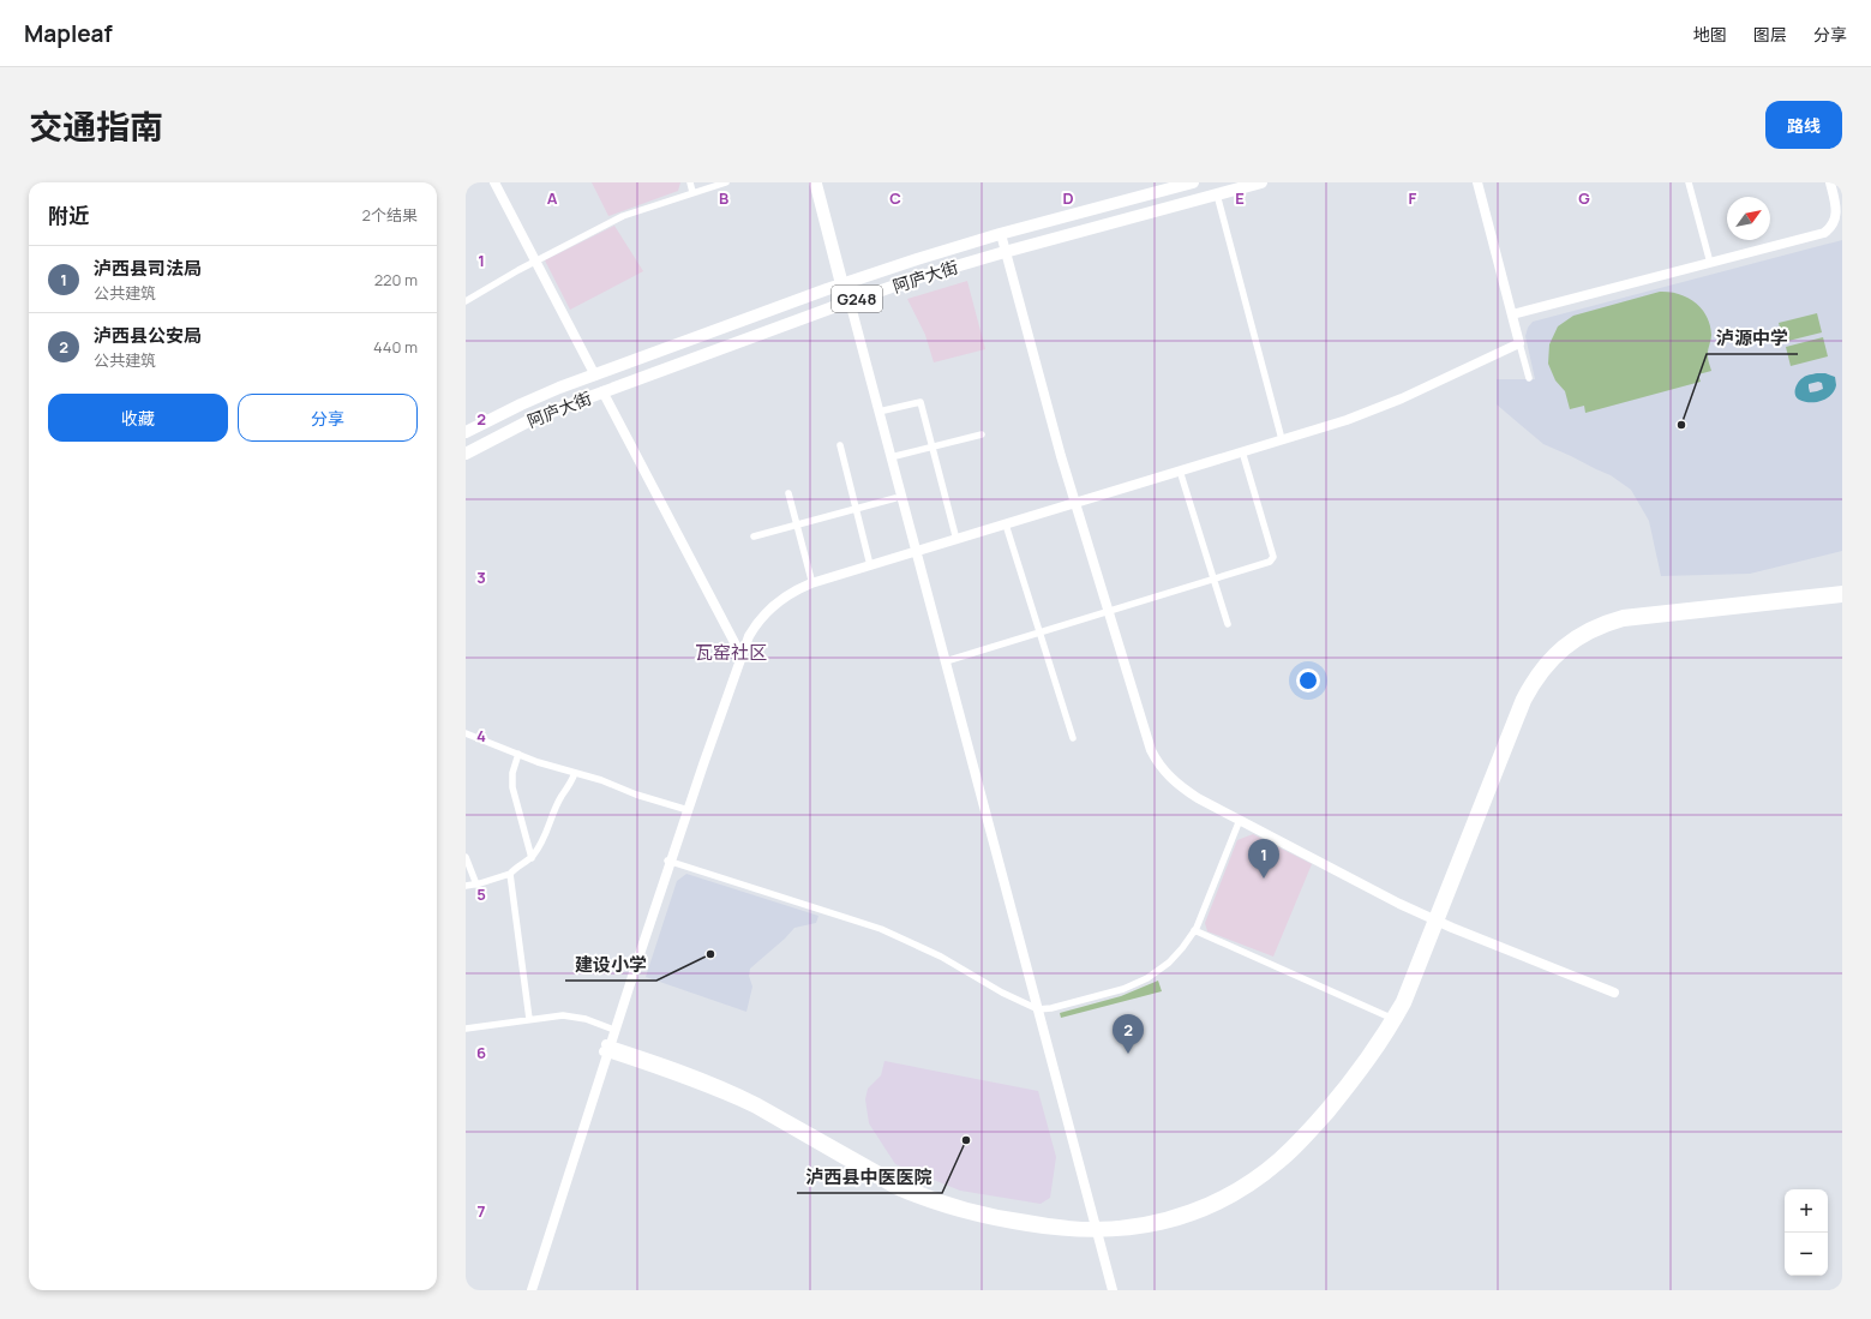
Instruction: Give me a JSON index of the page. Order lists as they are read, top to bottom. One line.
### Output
{"streets":{"highway":["阿庐大街","G248"]},"crossings":[["阿庐大街","G248"]],"districts":["瓦窑社区"],"places":["泸源中学","建设小学","泸西县中医医院"],"north":"top right","page":{"header":"Mapleaf","nav":["地图","图层","分享"],"title":"交通指南","buttons":["路线",["收藏","分享"]],"heading":["附近","2个结果"],"list":[{"mark":"1","name":"泸西县司法局","note":"公共建筑","value":"220 m"},{"mark":"2","name":"泸西县公安局","note":"公共建筑","value":"440 m"}],"pins":["1","2"],"map_buttons":["+","−"]},"grid":{"columns":["A","B","C","D","E","F","G"],"rows":["1","2","3","4","5","6","7"]}}
